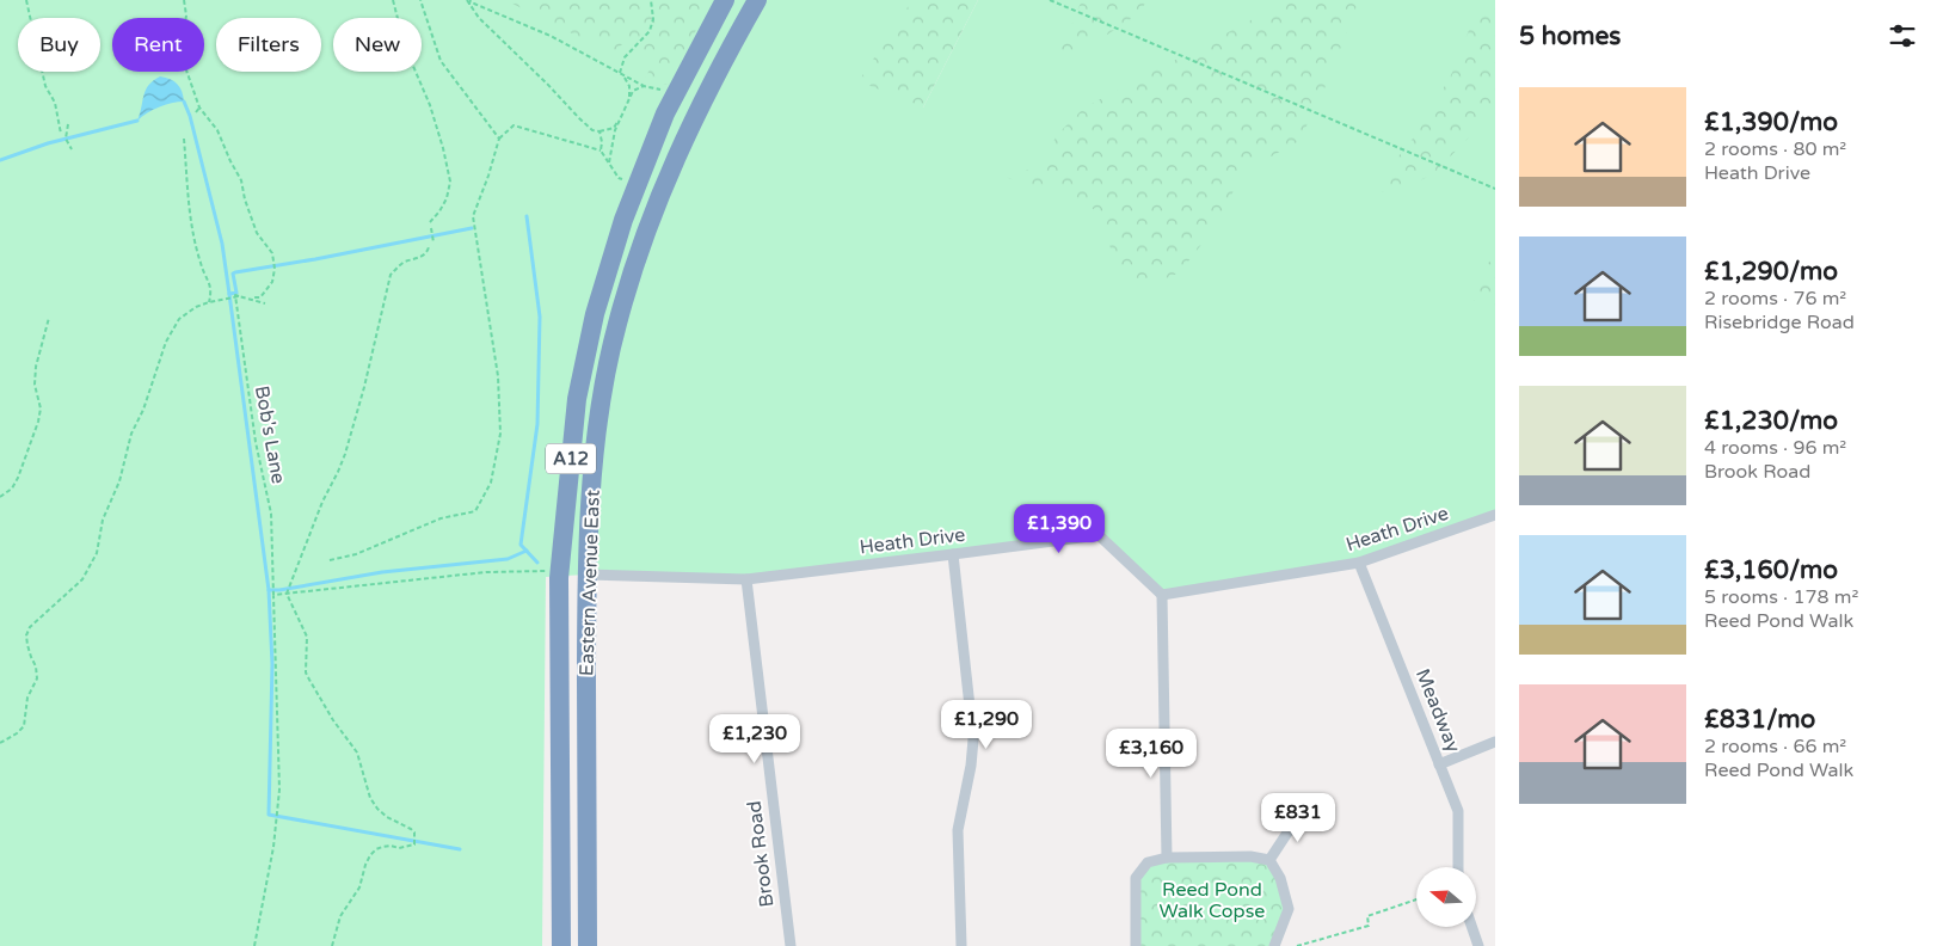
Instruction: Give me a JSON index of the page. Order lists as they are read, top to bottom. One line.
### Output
{"streets":{"highway":["A12","Eastern Avenue East"],"street":["Heath Drive","Meadway","Brook Road"],"path":["Bob's Lane"]},"crossings":[["Heath Drive","Eastern Avenue East"],["Heath Drive","Meadway"],["Heath Drive","Brook Road"]],"parks":["Reed Pond Walk Copse"],"north":"left","page":{"heading":"5 homes","chip":["Buy","Rent","Filters","New"],"list":[{"name":"£1,390/mo","note":"2 rooms · 80 m² · Heath Drive"},{"name":"£1,290/mo","note":"2 rooms · 76 m² · Risebridge Road"},{"name":"£1,230/mo","note":"4 rooms · 96 m² · Brook Road"},{"name":"£3,160/mo","note":"5 rooms · 178 m² · Reed Pond Walk"},{"name":"£831/mo","note":"2 rooms · 66 m² · Reed Pond Walk"}],"price":["£1,390","£1,290","£1,230","£3,160","£831"]}}
